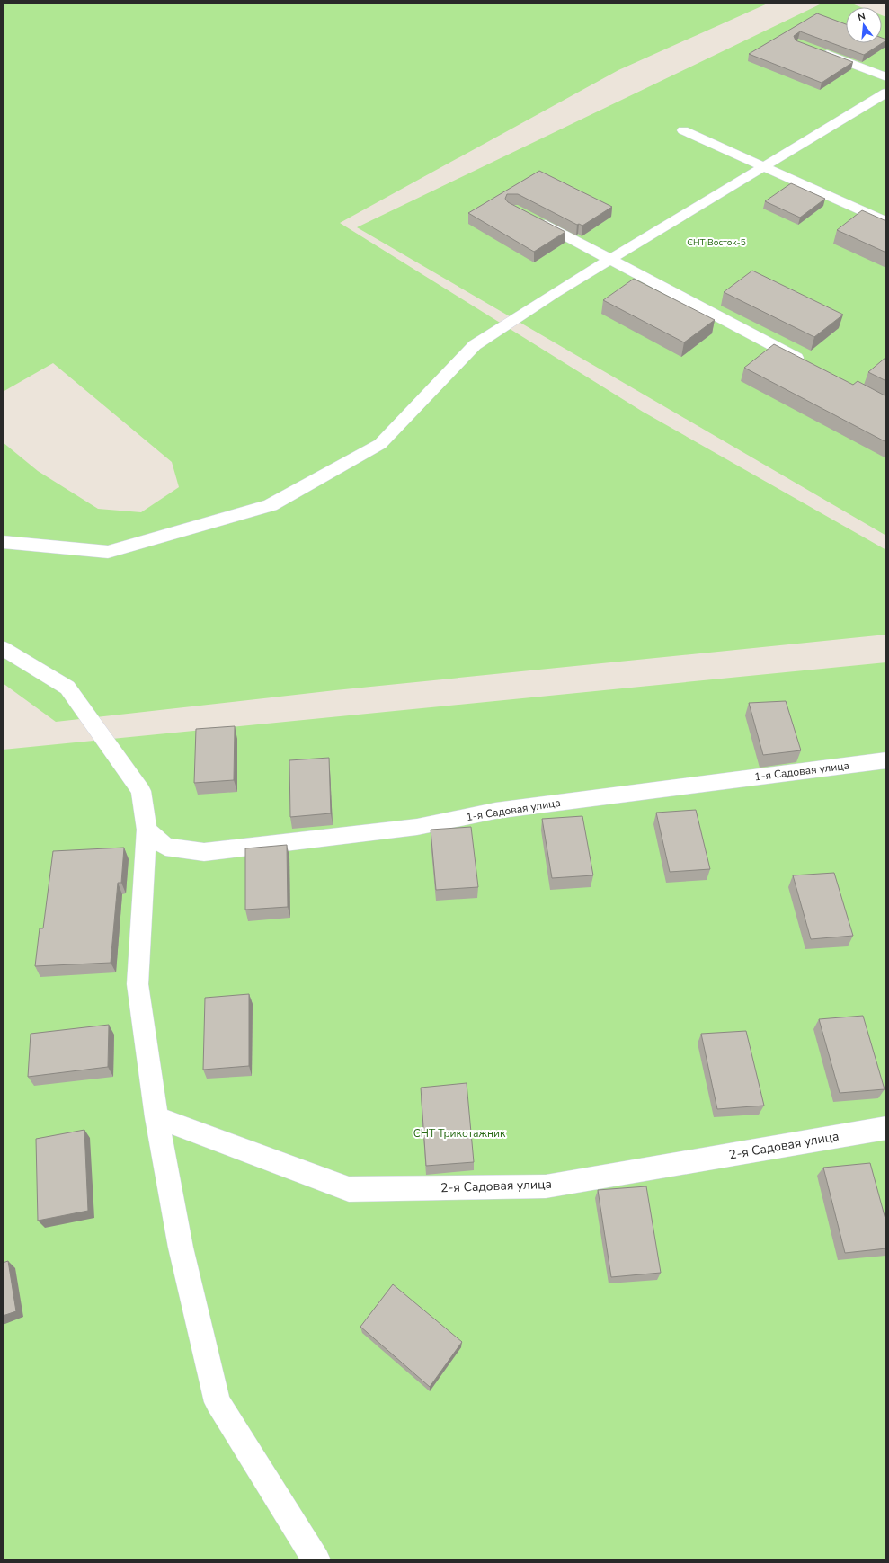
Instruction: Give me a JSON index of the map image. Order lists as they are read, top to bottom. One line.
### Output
{"streets":{"street":["1-я Садовая улица","2-я Садовая улица"]},"parks":["СНТ Восток-5","СНТ Трикотажник"],"north":"top"}
